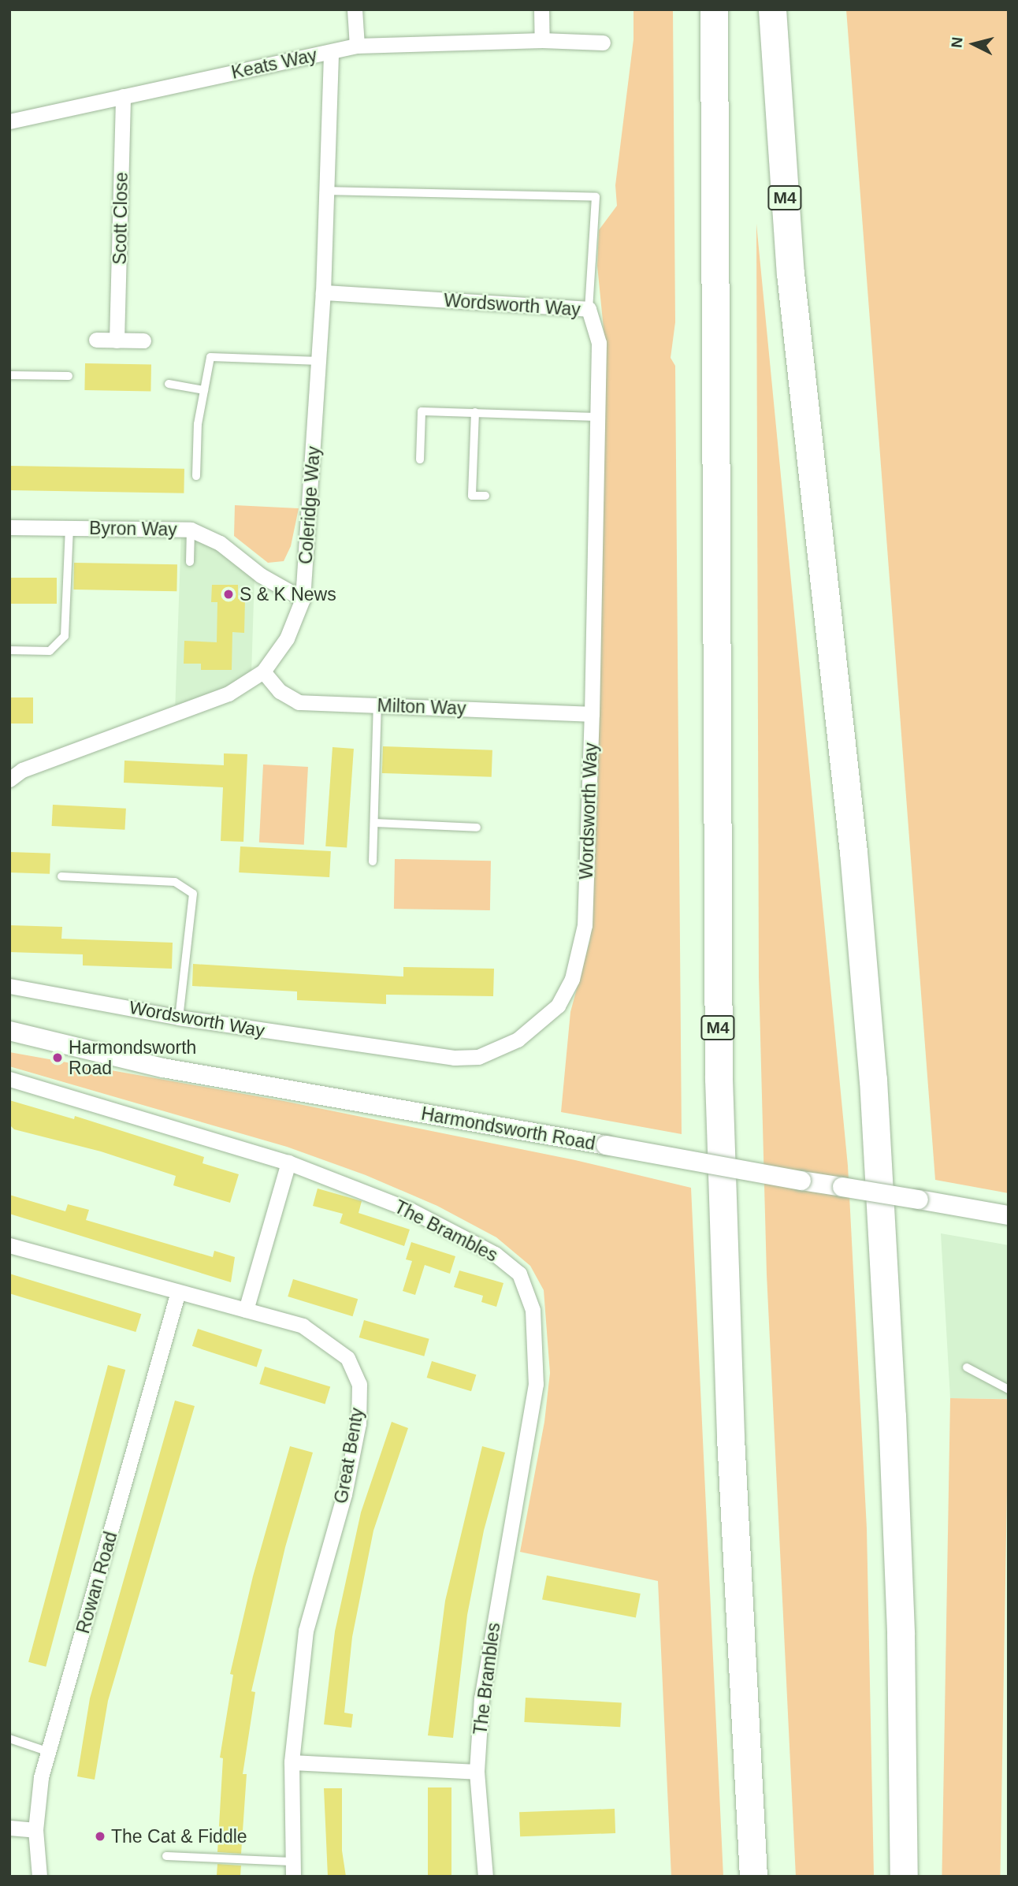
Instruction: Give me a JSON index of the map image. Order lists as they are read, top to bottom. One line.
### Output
{"streets":{"highway":["M4"],"street":["Keats Way","Scott Close","Wordsworth Way","Coleridge Way","Byron Way","Milton Way","Harmondsworth Road","The Brambles","Great Benty","Rowan Road"]},"crossings":[["Keats Way","Scott Close"],["Keats Way","Coleridge Way"],["Wordsworth Way","Coleridge Way"],["Wordsworth Way","Milton Way"],["Coleridge Way","Byron Way"],["Coleridge Way","Milton Way"],["Great Benty","Rowan Road"]],"places":["S & K News","Harmondsworth Road","The Cat & Fiddle"],"north":"left"}
